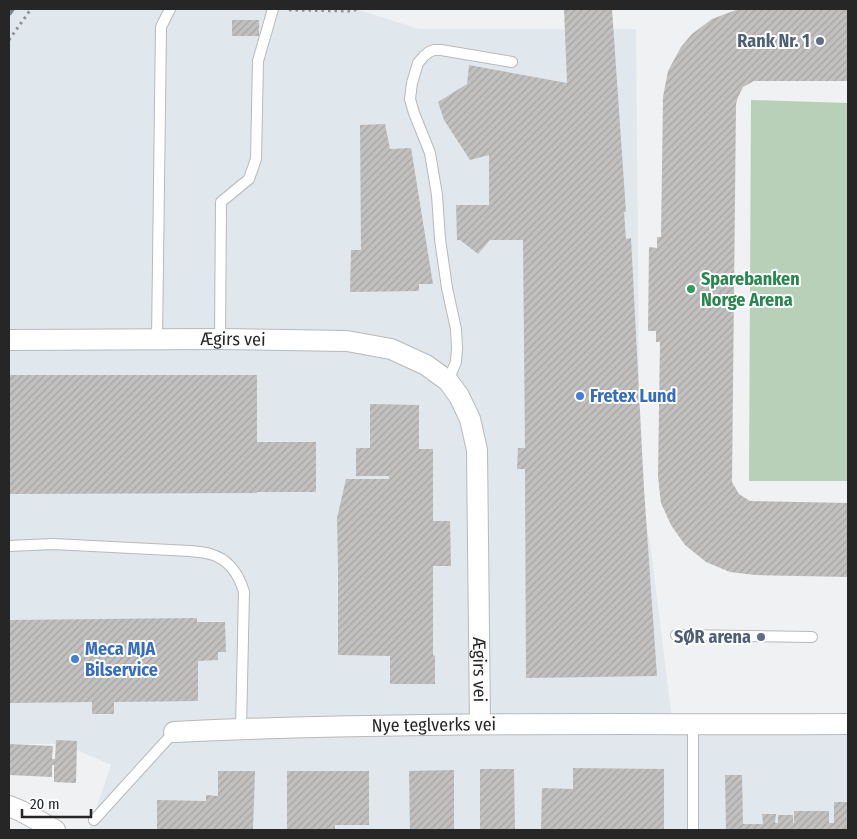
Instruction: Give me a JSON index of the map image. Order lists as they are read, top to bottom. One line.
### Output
{"streets":{"street":["Ægirs vei","Nye teglverks vei"]},"crossings":[["Ægirs vei","Nye teglverks vei"]],"places":["Rank Nr. 1","Sparebanken Norge Arena","Fretex Lund","SØR arena","Meca MJA Bilservice"],"scale_bar":"20 m"}
